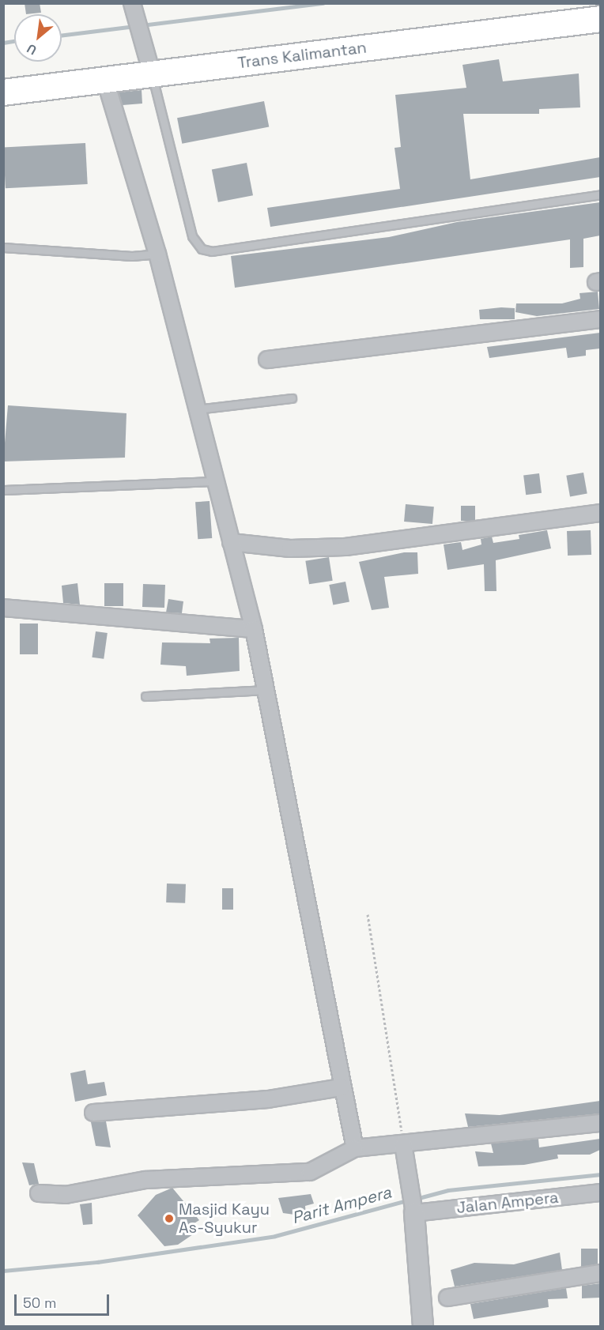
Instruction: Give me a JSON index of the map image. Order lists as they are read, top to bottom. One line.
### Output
{"streets":{"highway":["Trans Kalimantan"],"street":["Jalan Ampera"]},"water":["Parit Ampera"],"places":["Masjid Kayu As-Syukur"],"scale_bar":"50 m","north":"bottom left"}
